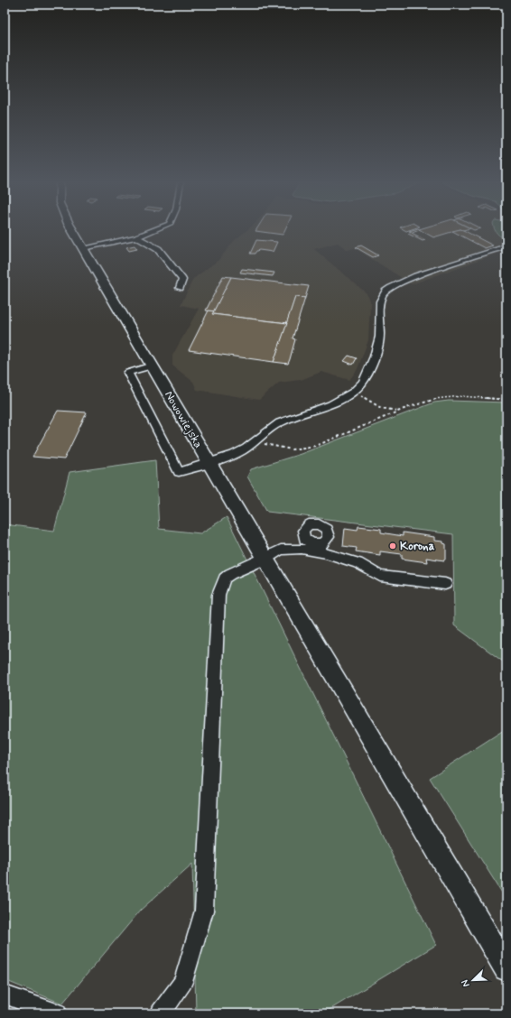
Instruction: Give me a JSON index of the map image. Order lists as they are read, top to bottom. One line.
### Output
{"streets":{"main road":["Nowowiejska"]},"places":["Korona"],"north":"bottom left"}
